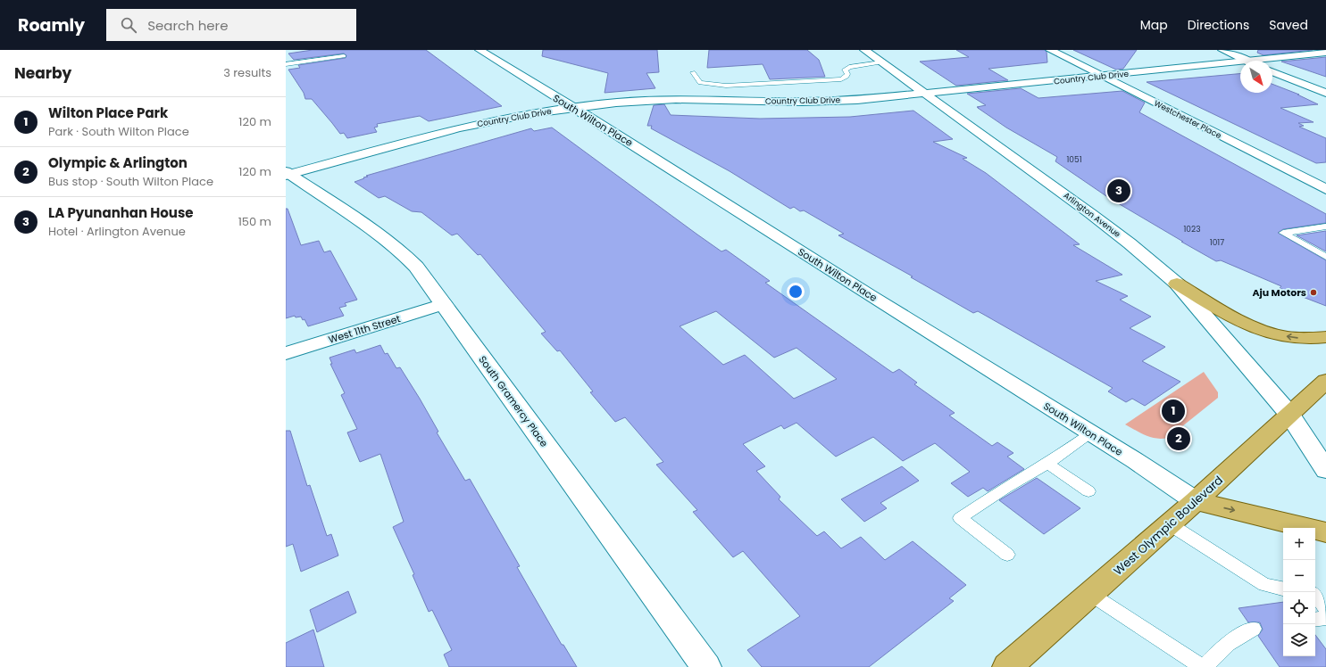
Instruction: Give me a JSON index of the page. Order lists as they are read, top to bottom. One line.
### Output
{"streets":{"main road":["West Olympic Boulevard"],"street":["Country Club Drive","Westchester Place","South Wilton Place","Arlington Avenue","West 11th Street","South Gramercy Place"]},"crossings":[["Country Club Drive","Westchester Place"],["Country Club Drive","South Wilton Place"],["Country Club Drive","Arlington Avenue"],["Country Club Drive","South Gramercy Place"],["South Wilton Place","West Olympic Boulevard"],["Arlington Avenue","West Olympic Boulevard"],["West 11th Street","South Gramercy Place"]],"places":["Aju Motors"],"house_numbers":["1051","1023","1017"],"north":"bottom right","page":{"header":"Roamly","search":"Search here","nav":["Map","Directions","Saved"],"heading":["Nearby","3 results"],"list":[{"mark":"1","name":"Wilton Place Park","note":"Park · South Wilton Place","value":"120 m"},{"mark":"2","name":"Olympic & Arlington","note":"Bus stop · South Wilton Place","value":"120 m"},{"mark":"3","name":"LA Pyunanhan House","note":"Hotel · Arlington Avenue","value":"150 m"}],"pins":["3","1","2"],"map_buttons":["+","−"]}}
